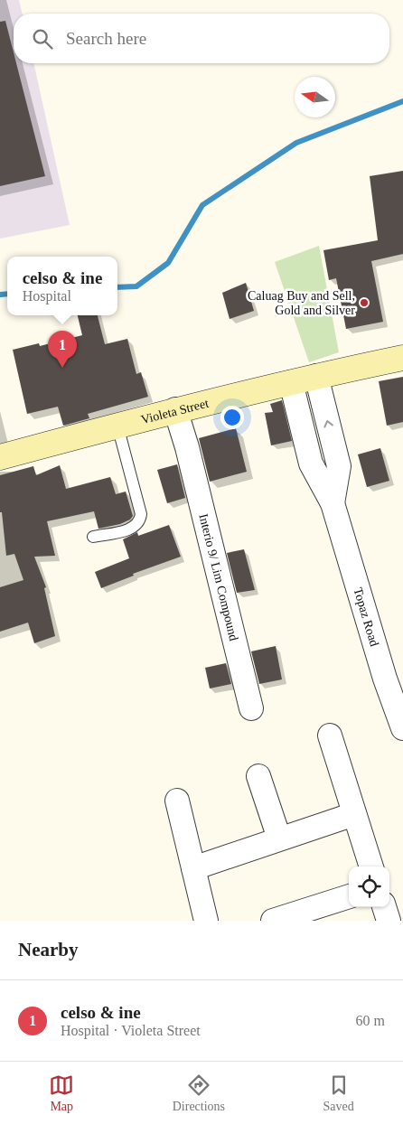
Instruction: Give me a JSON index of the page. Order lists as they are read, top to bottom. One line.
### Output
{"streets":{"main road":["Violeta Street"],"street":["Interio 9/ Lim Compound","Topaz Road"]},"crossings":[["Violeta Street","Interio 9/ Lim Compound"],["Violeta Street","Topaz Road"]],"places":["Caluag Buy and Sell, Gold and Silver"],"north":"left","page":{"search":"Search here","popup":["celso & ine","Hospital"],"pins":"1","heading":"Nearby","list":[{"mark":"1","name":"celso & ine","note":"Hospital · Violeta Street","value":"60 m"}],"nav":["Map","Directions","Saved"]}}
